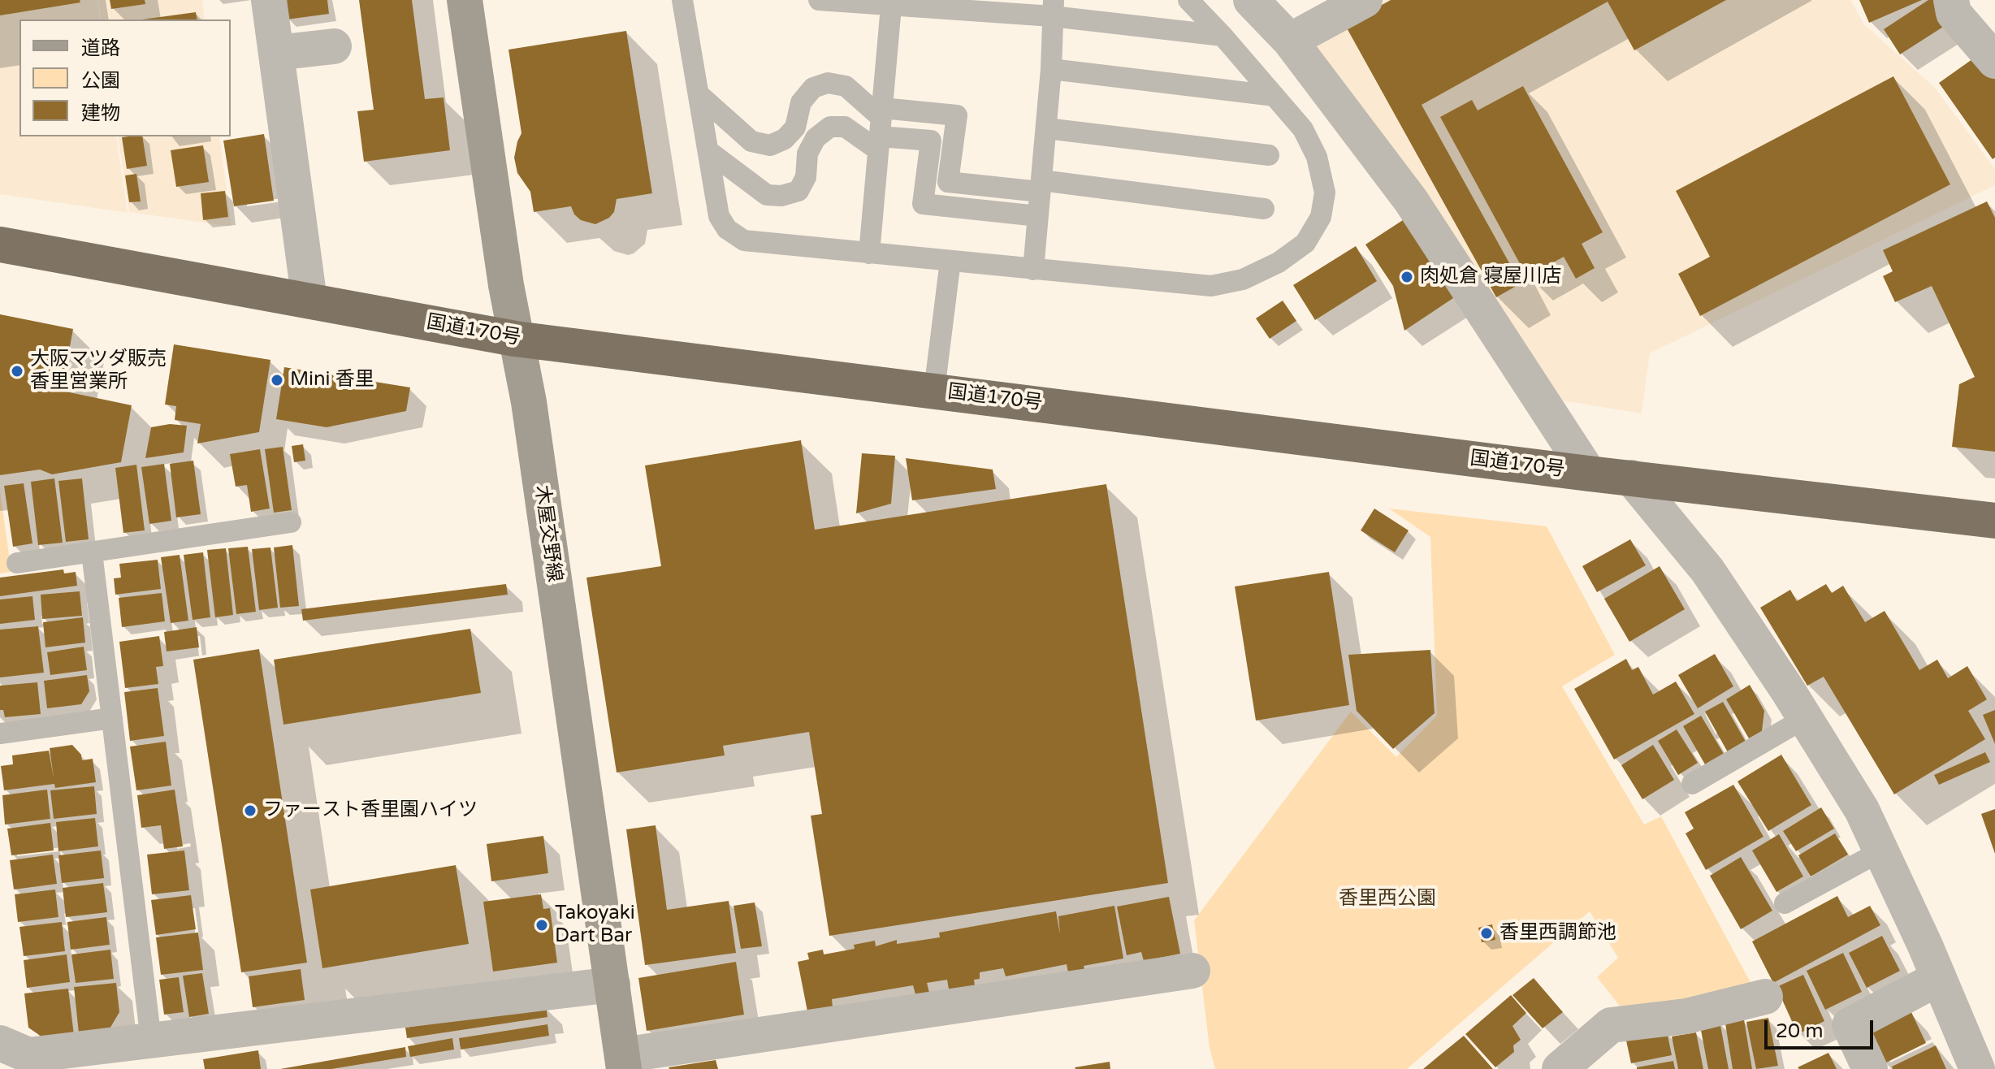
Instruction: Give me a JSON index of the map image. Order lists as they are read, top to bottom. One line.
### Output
{"streets":{"highway":["国道170号"],"main road":["木屋交野線"]},"crossings":[["国道170号","木屋交野線"]],"parks":["香里西公園"],"places":["肉処倉 寝屋川店","大阪マツダ販売 香里営業所","Mini 香里","ファースト香里園ハイツ","Takoyaki Dart Bar","香里西調節池"],"legend":["道路","公園","建物"],"scale_bar":"20 m"}
